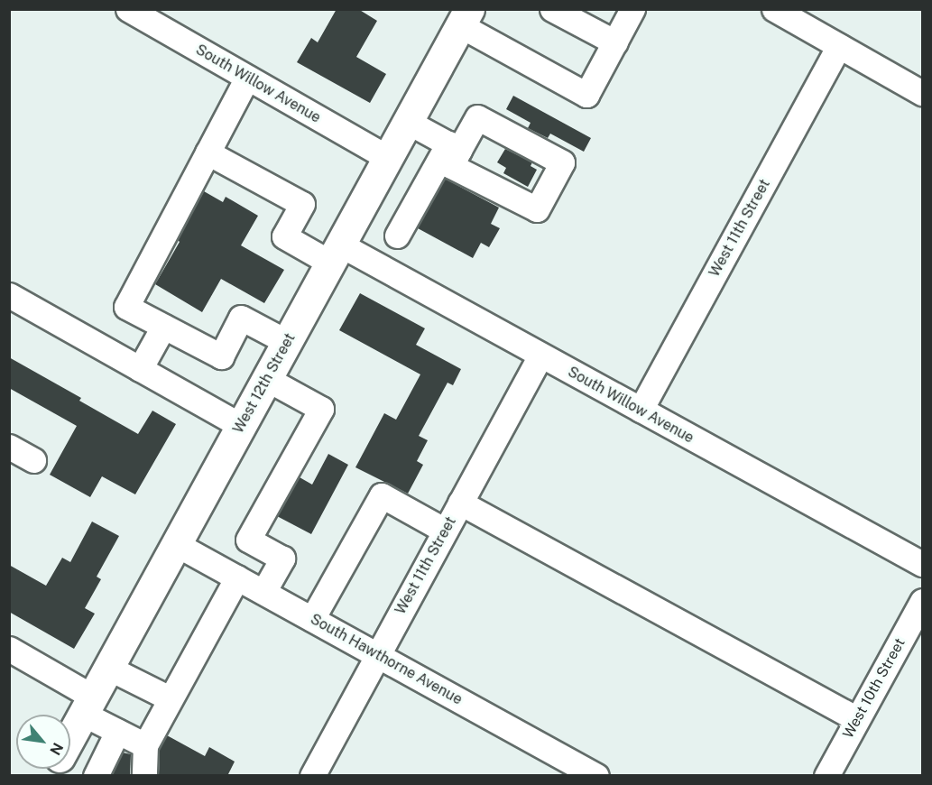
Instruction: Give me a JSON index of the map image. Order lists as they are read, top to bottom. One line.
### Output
{"streets":{"main road":["West 12th Street"],"street":["South Willow Avenue","West 11th Street","South Hawthorne Avenue","West 10th Street"]},"crossings":[["South Willow Avenue","West 11th Street"],["South Willow Avenue","West 12th Street"],["West 11th Street","South Hawthorne Avenue"],["West 12th Street","South Hawthorne Avenue"]],"north":"bottom right"}
